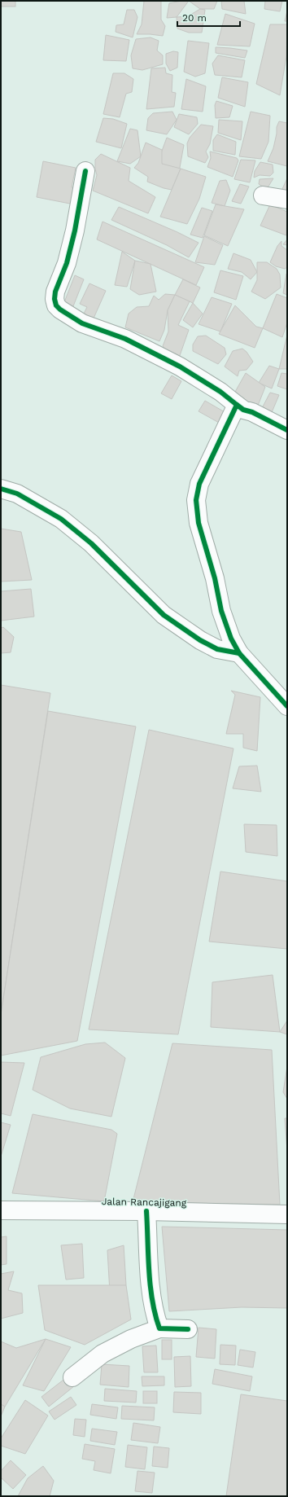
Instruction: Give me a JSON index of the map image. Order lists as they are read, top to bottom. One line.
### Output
{"streets":{"street":["Jalan Rancajigang"]},"scale_bar":"20 m"}
